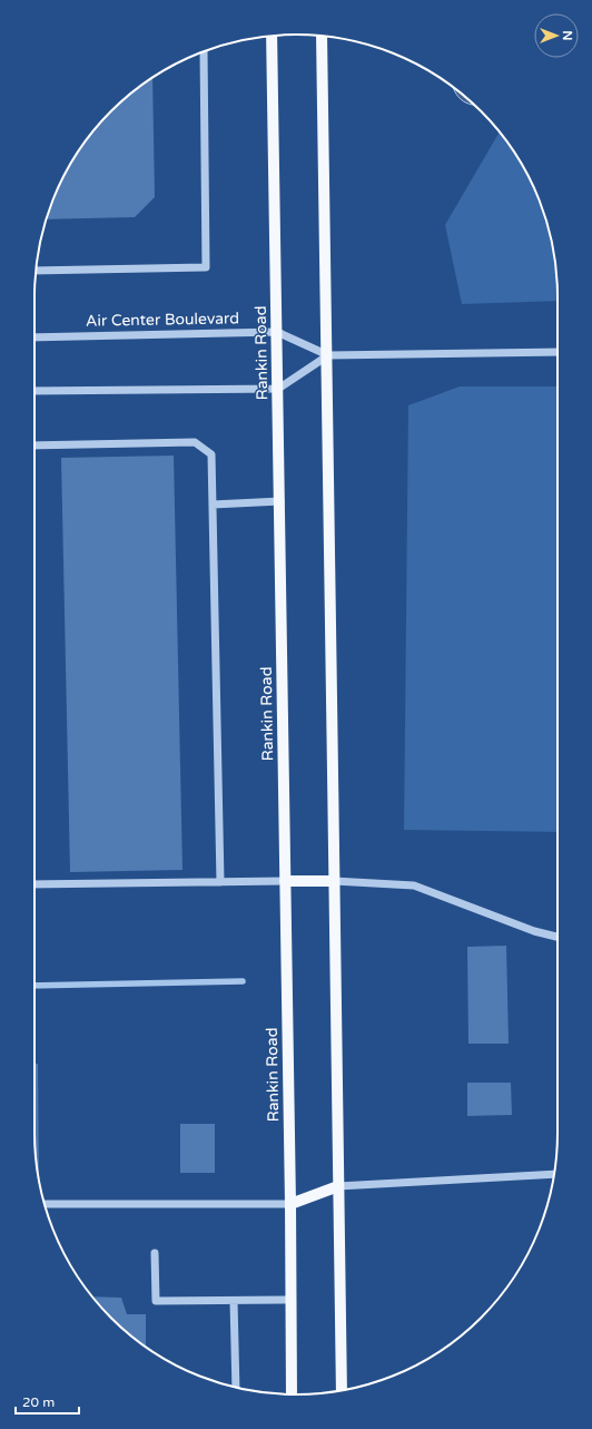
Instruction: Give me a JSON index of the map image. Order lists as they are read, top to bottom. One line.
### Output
{"streets":{"main road":["Rankin Road"],"street":["Air Center Boulevard"]},"crossings":[["Air Center Boulevard","Rankin Road"]],"scale_bar":"20 m","north":"right"}
